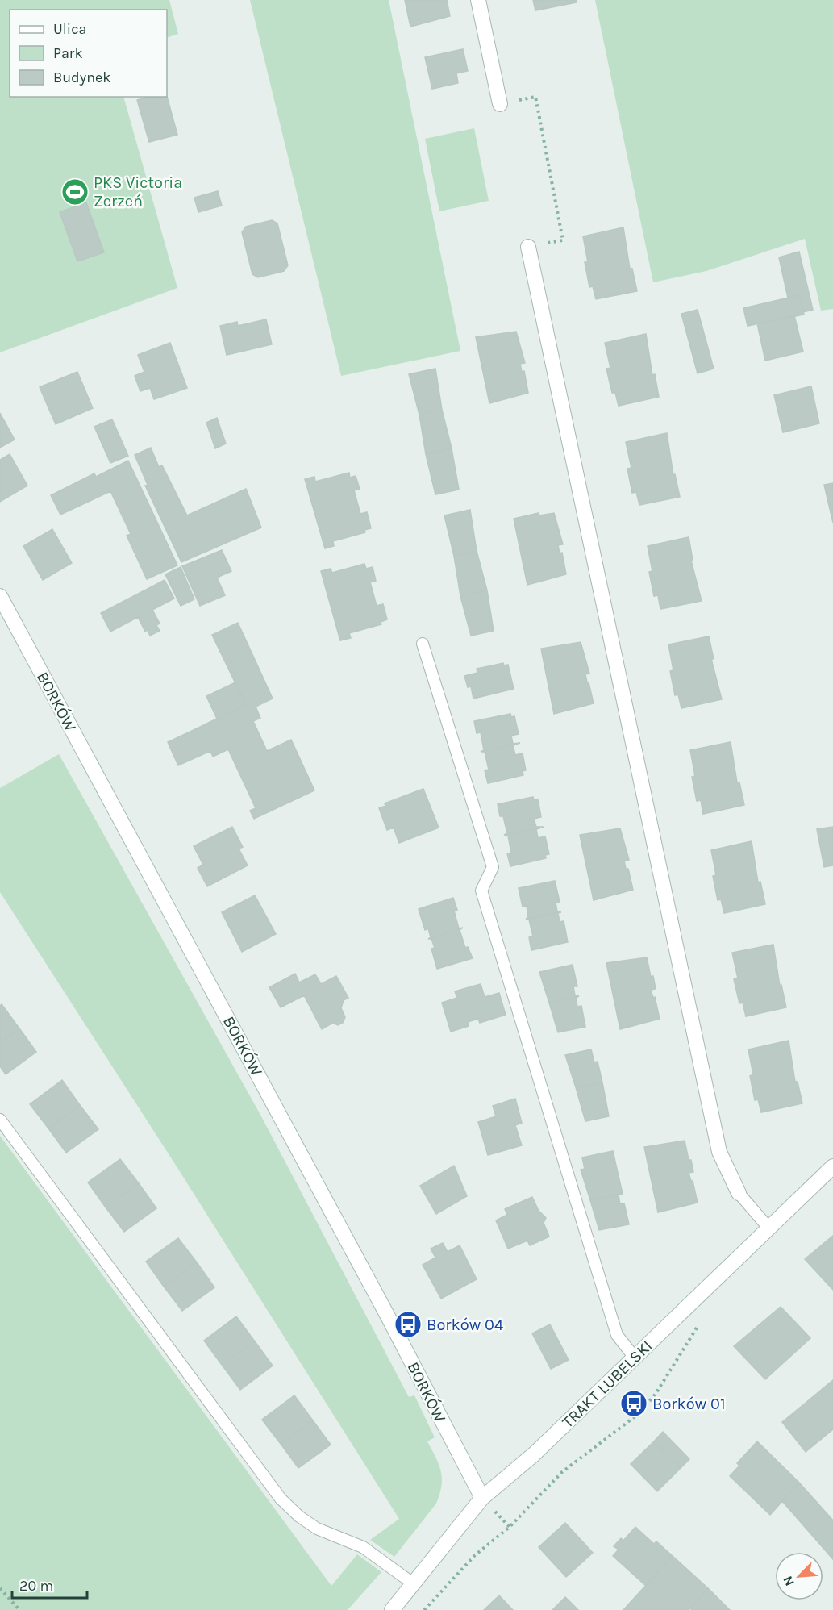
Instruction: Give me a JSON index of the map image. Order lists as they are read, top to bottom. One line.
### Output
{"streets":{"street":["BORKÓW","TRAKT LUBELSKI"]},"crossings":[["BORKÓW","TRAKT LUBELSKI"]],"places":{"sports":["PKS Victoria Zerzeń"],"bus stop":["Borków 04","Borków 01"]},"legend":["Ulica","Park","Budynek"],"scale_bar":"20 m","north":"bottom left"}
